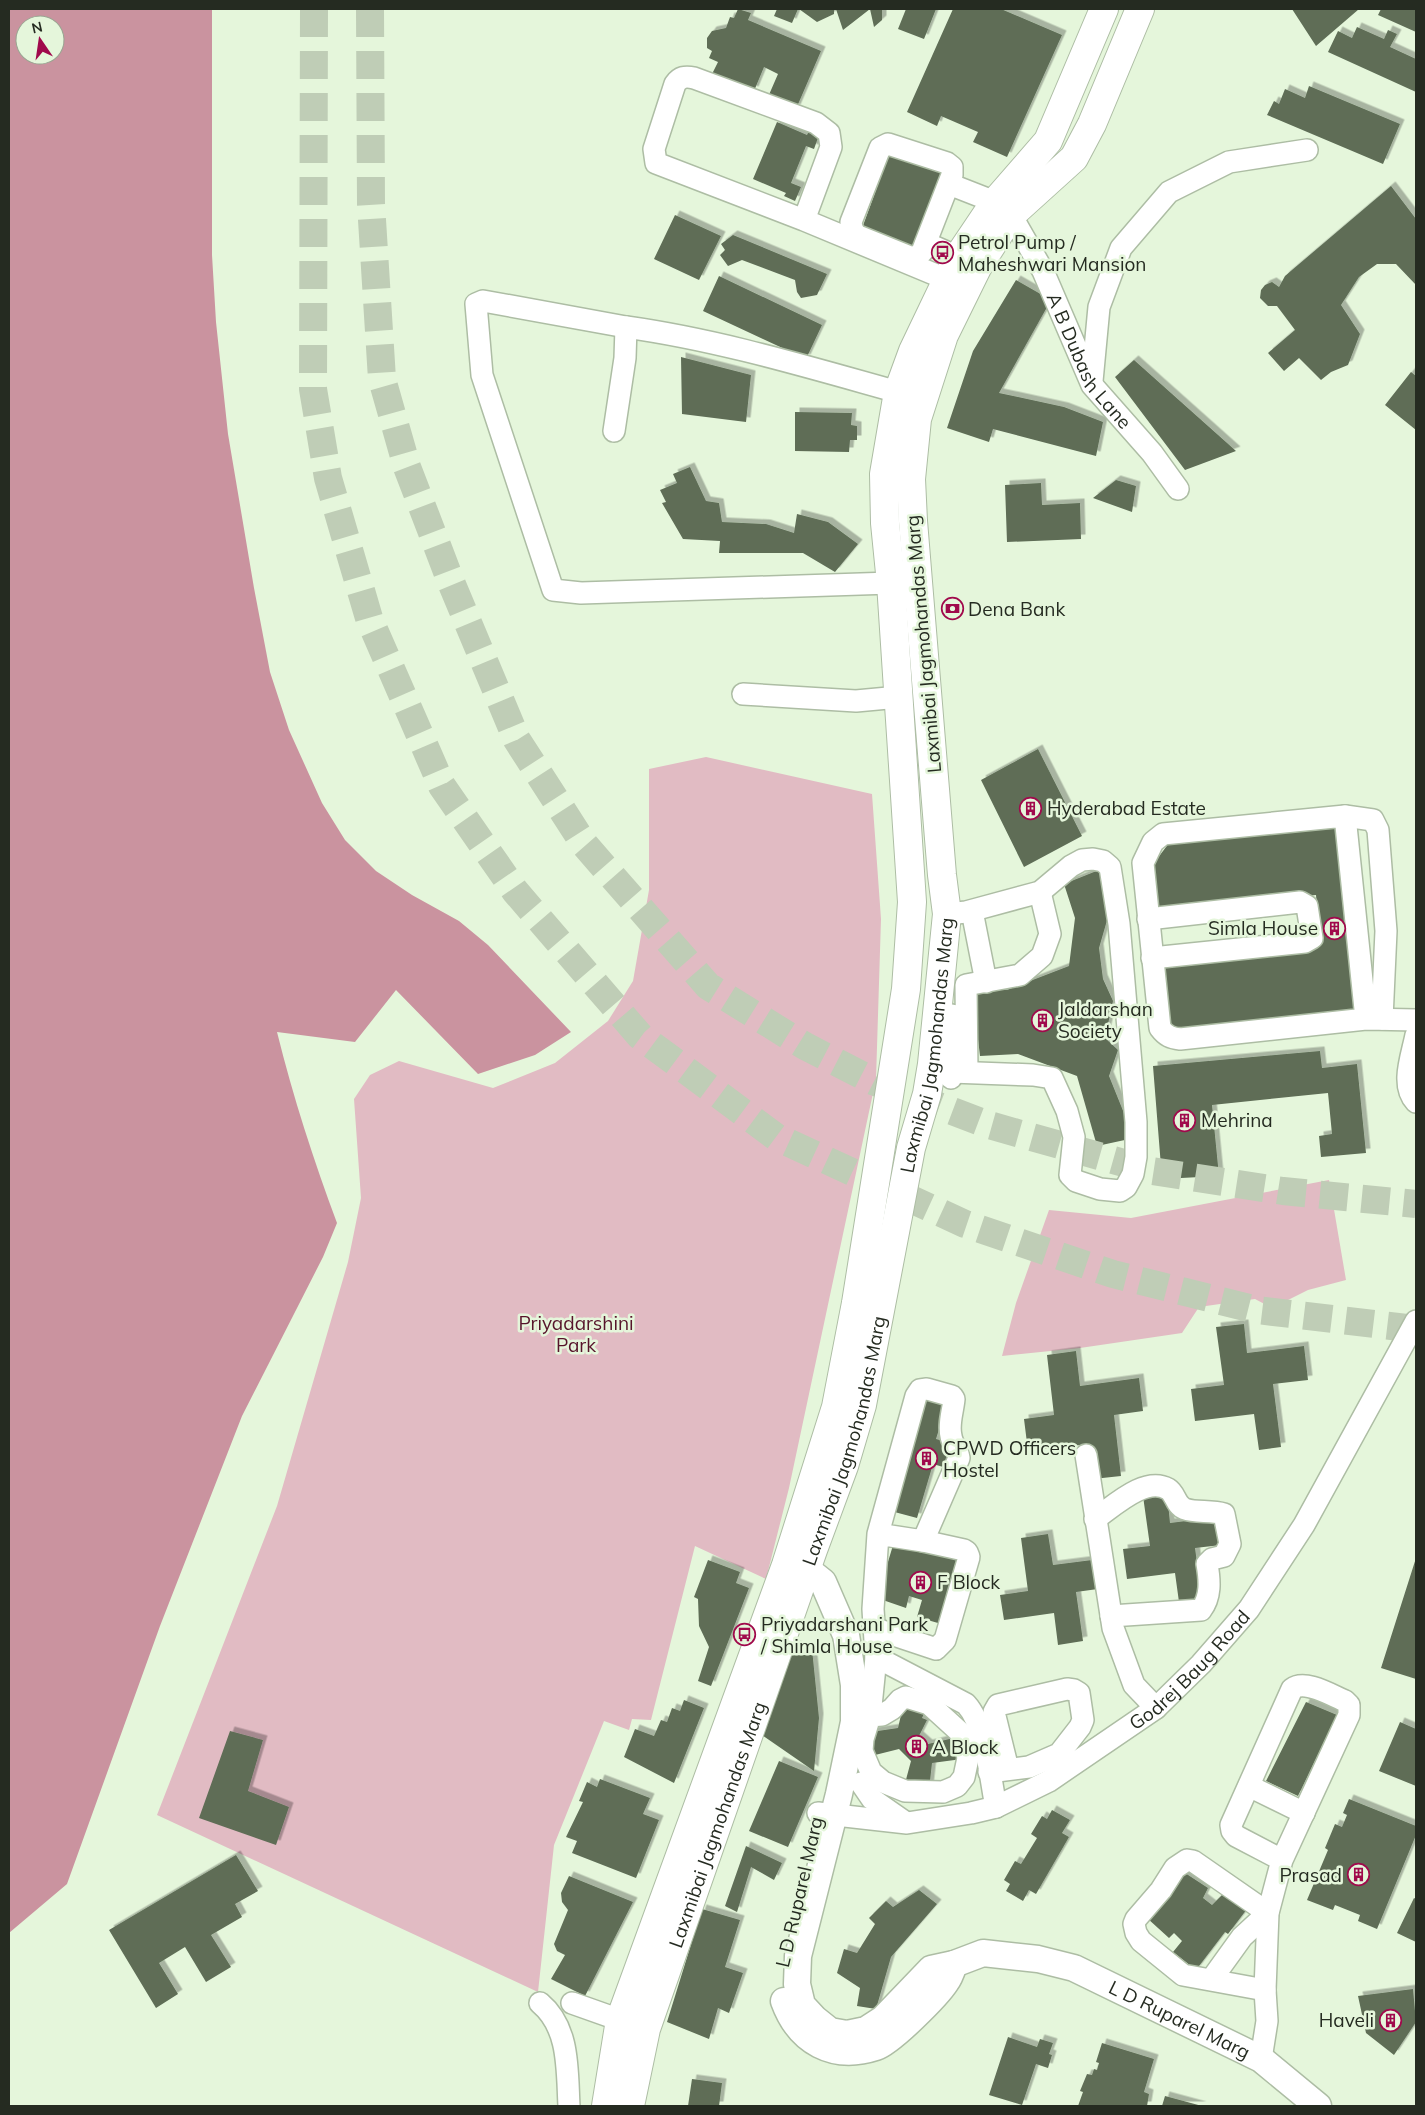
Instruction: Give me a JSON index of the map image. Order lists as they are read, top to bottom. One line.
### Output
{"streets":{"main road":["Laxmibai Jagmohandas Marg"],"street":["A B Dubash Lane","Godrej Baug Road","L D Ruparel Marg"]},"crossings":[["A B Dubash Lane","Laxmibai Jagmohandas Marg"],["Laxmibai Jagmohandas Marg","L D Ruparel Marg"],["Godrej Baug Road","L D Ruparel Marg"]],"parks":["Priyadarshini Park"],"places":{"bus stop":["Petrol Pump / Maheshwari Mansion","Priyadarshani Park / Shimla House"],"bank":["Dena Bank"],"building":["Hyderabad Estate","Simla House","Jaldarshan Society","Mehrina","CPWD Officers Hostel","F Block","A Block","Prasad","Haveli"]},"north":"top"}
